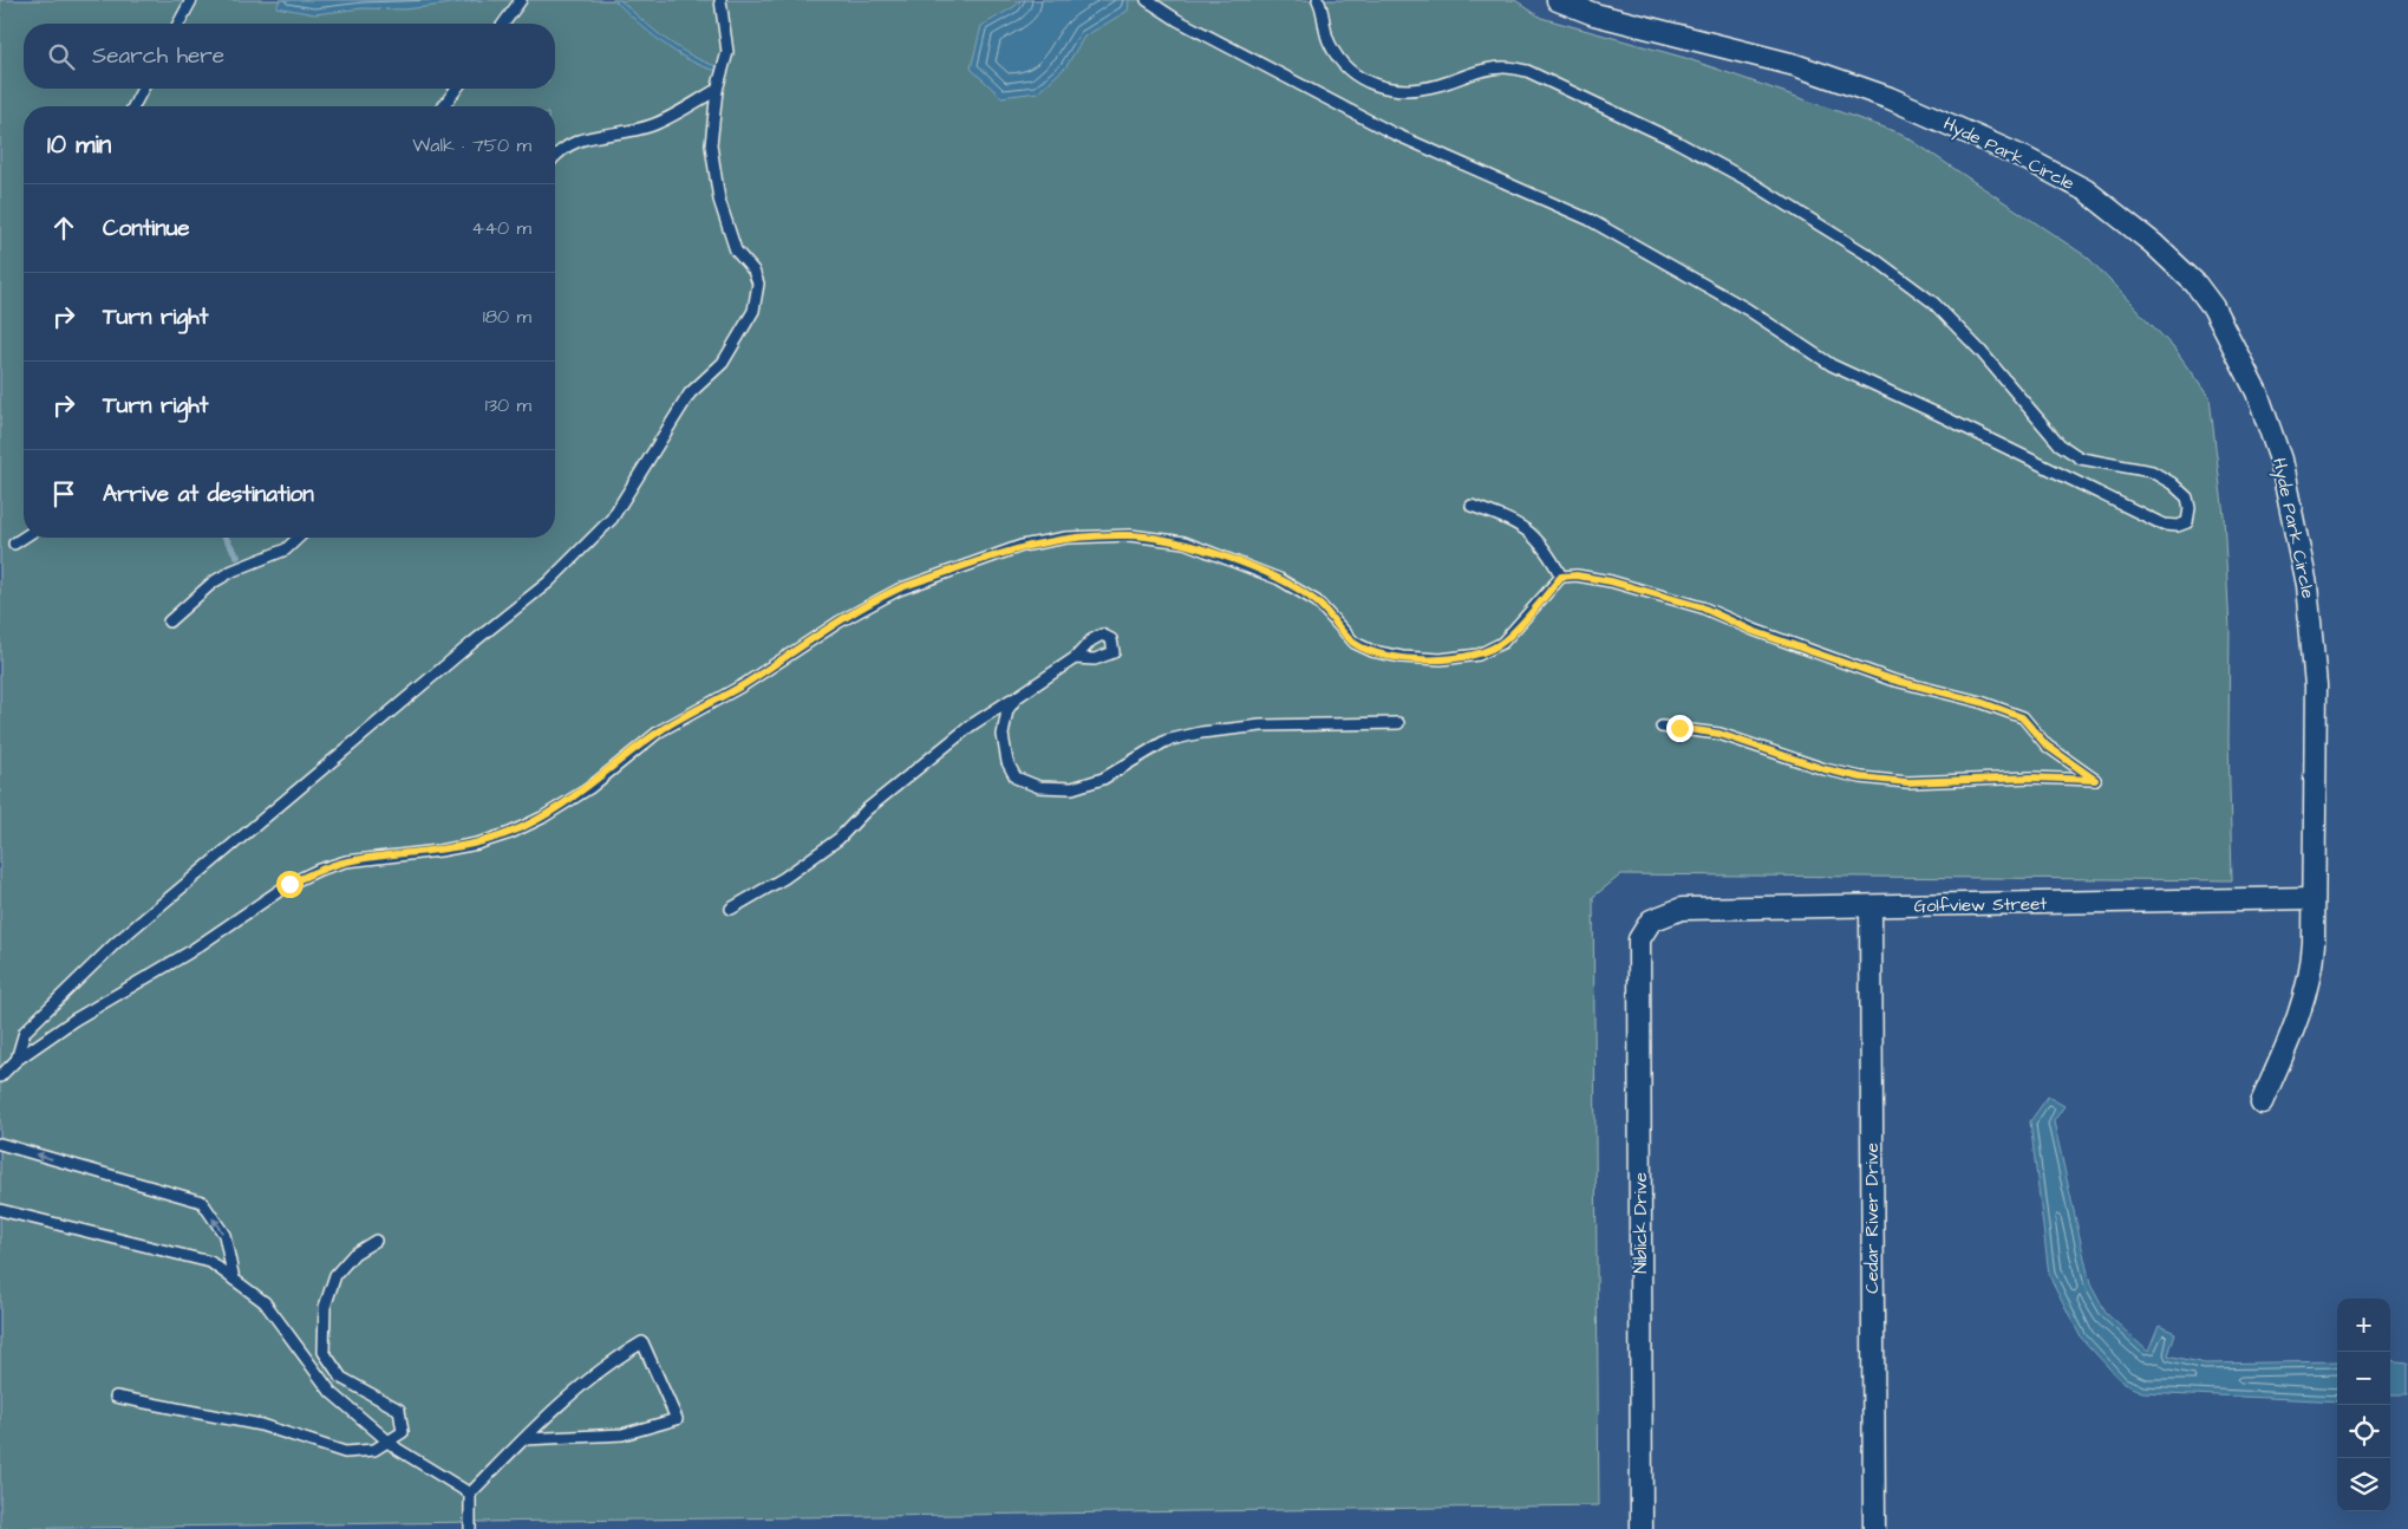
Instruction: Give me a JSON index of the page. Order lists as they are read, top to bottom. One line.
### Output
{"streets":{"street":["Hyde Park Circle","Golfview Street","Cedar River Drive","Niblick Drive"]},"crossings":[["Hyde Park Circle","Golfview Street"],["Golfview Street","Cedar River Drive"],["Golfview Street","Niblick Drive"]],"page":{"search":"Search here","heading":["10 min","Walk · 750 m"],"list":[["Continue","440 m"],["Turn right","180 m"],["Turn right","130 m"],"Arrive at destination"],"map_buttons":["+","−"]}}
